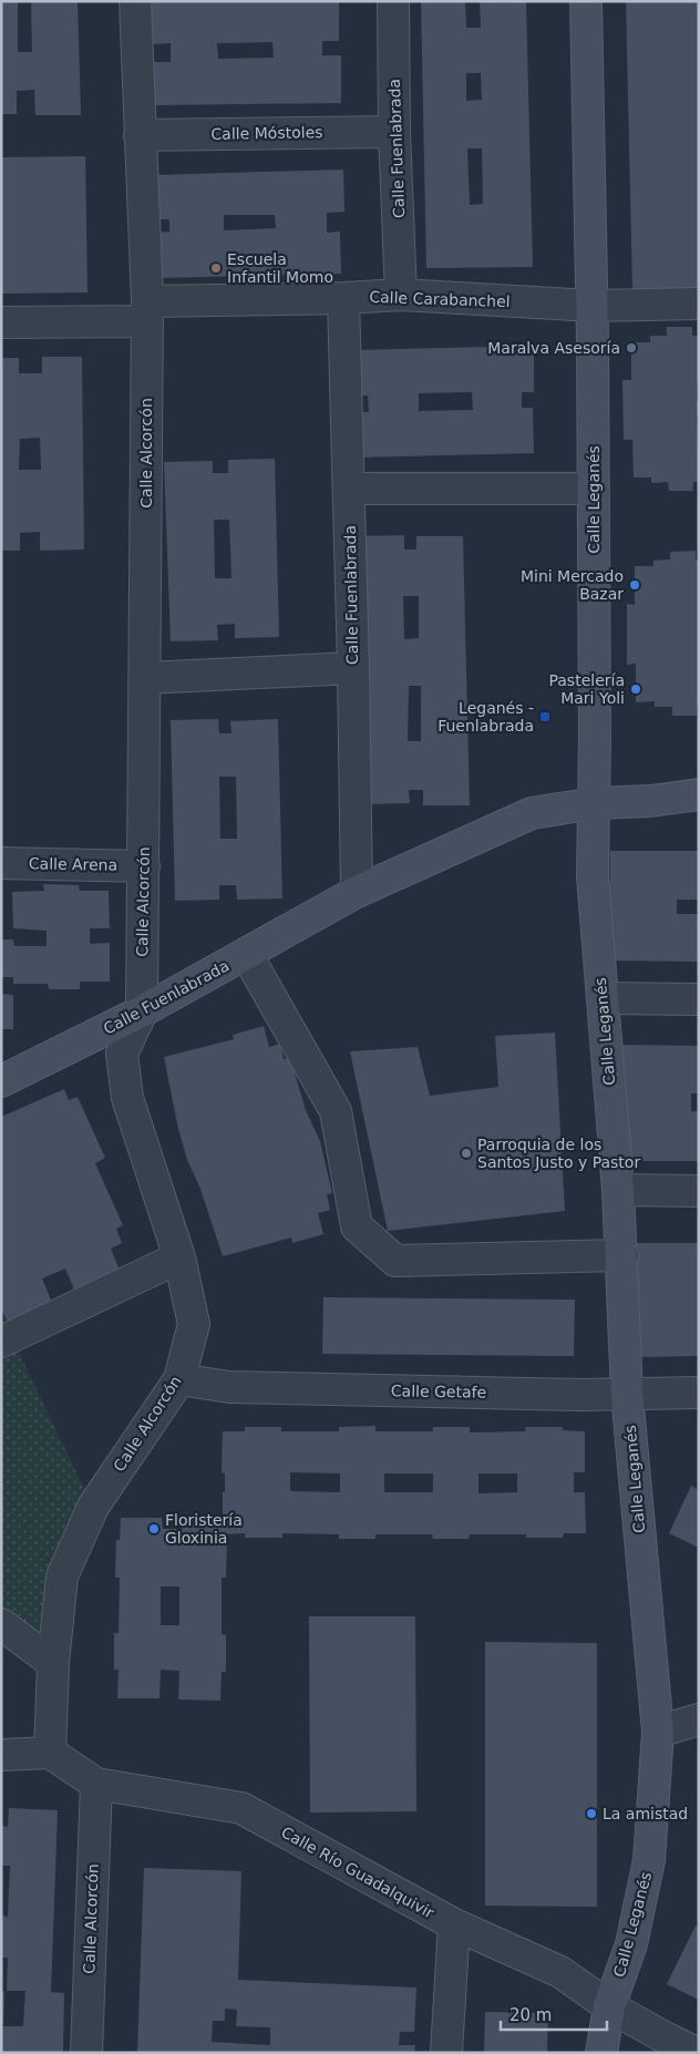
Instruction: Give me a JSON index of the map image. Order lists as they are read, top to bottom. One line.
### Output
{"streets":{"street":["Calle Móstoles","Calle Fuenlabrada","Calle Carabanchel","Calle Alcorcón","Calle Leganés","Calle Arena","Calle Getafe","Calle Río Guadalquivir"]},"crossings":[["Calle Móstoles","Calle Fuenlabrada"],["Calle Móstoles","Calle Alcorcón"],["Calle Fuenlabrada","Calle Carabanchel"],["Calle Fuenlabrada","Calle Alcorcón"],["Calle Fuenlabrada","Calle Leganés"],["Calle Carabanchel","Calle Alcorcón"],["Calle Carabanchel","Calle Leganés"],["Calle Alcorcón","Calle Arena"],["Calle Alcorcón","Calle Getafe"],["Calle Alcorcón","Calle Río Guadalquivir"],["Calle Leganés","Calle Getafe"],["Calle Leganés","Calle Río Guadalquivir"]],"places":{"other":["Escuela Infantil Momo","Maralva Asesoría","Mini Mercado Bazar","Pastelería Mari Yoli","Parroquia de los Santos Justo y Pastor","Floristería Gloxinia","La amistad"],"transit":["Leganés - Fuenlabrada"]},"scale_bar":"20 m"}
